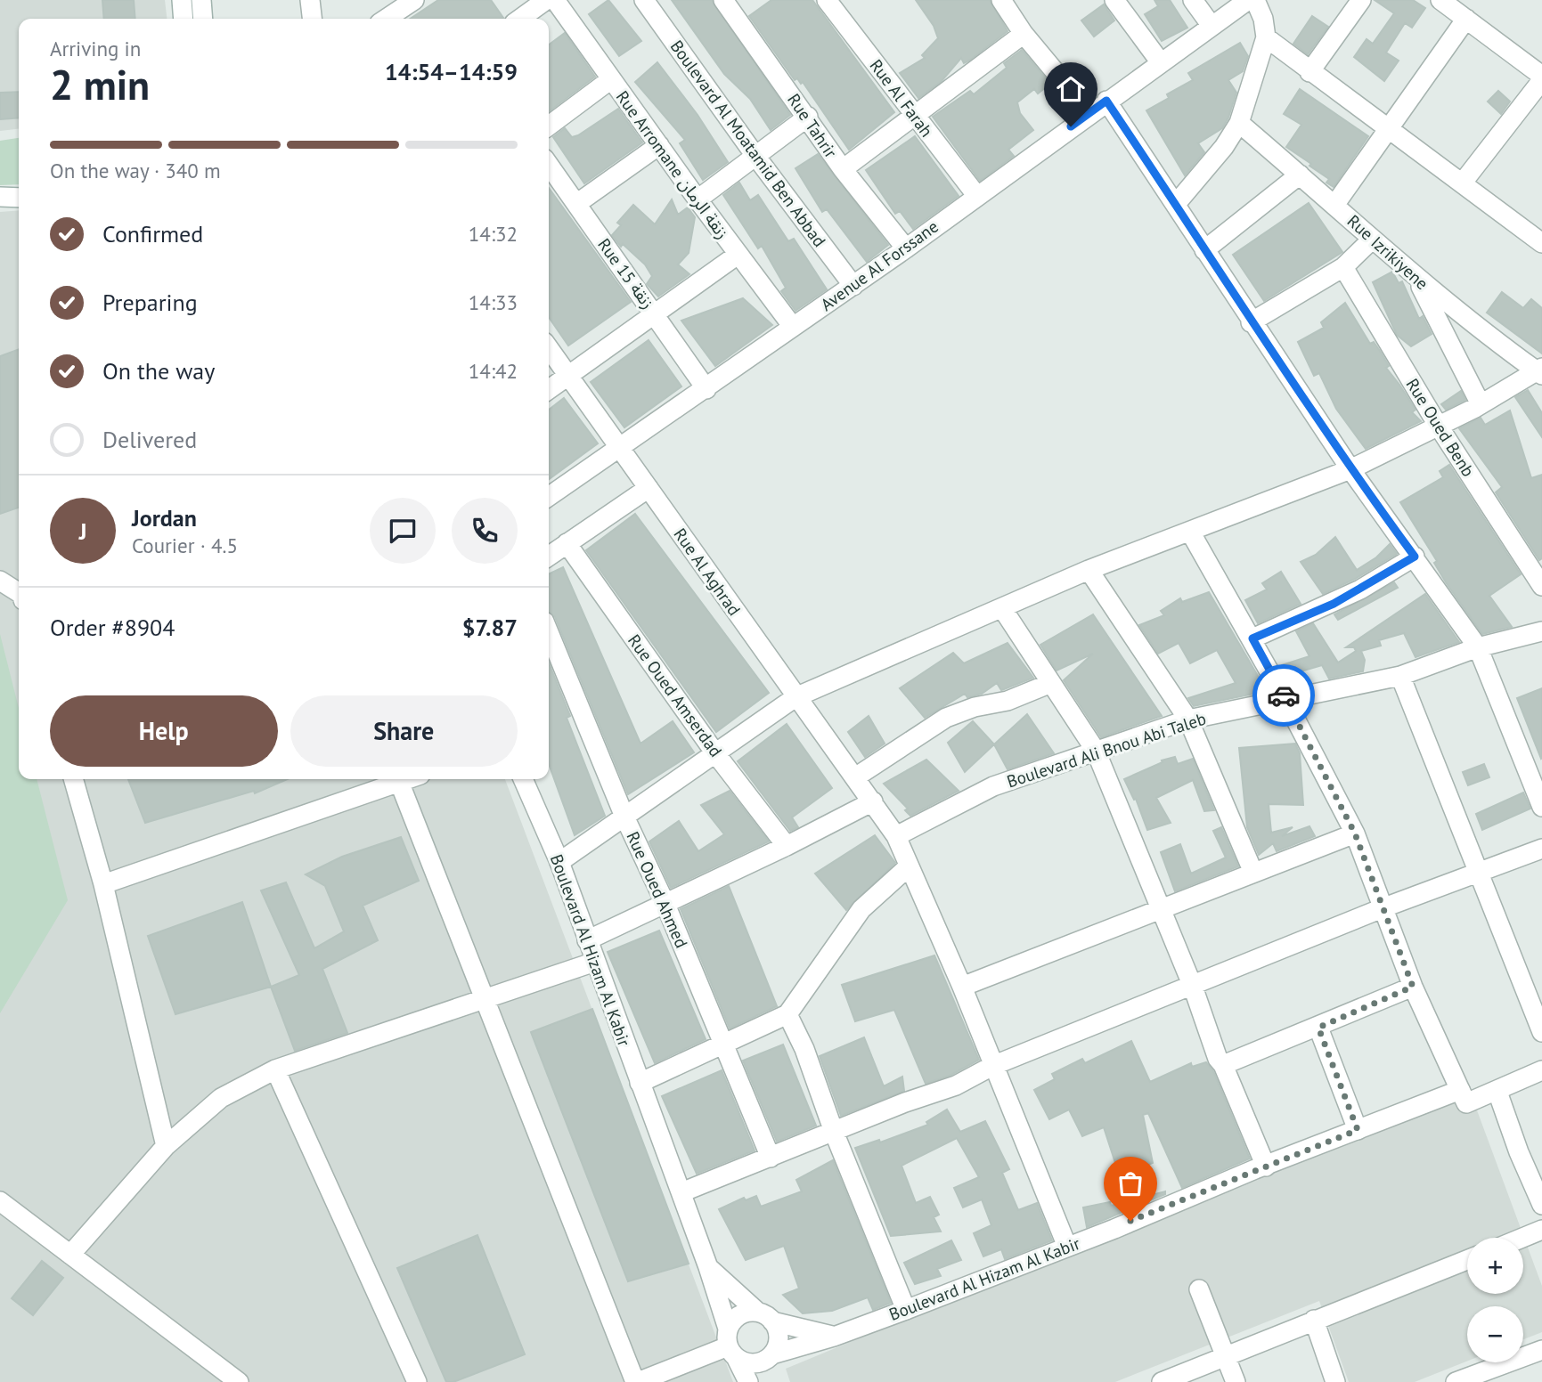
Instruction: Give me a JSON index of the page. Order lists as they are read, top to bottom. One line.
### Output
{"streets":{"street":["Rue Al Farah","Rue Tahrir","Boulevard Al Moatamid Ben Abbad","Rue Arromane زنقة الرمان","Rue Izrikiyene","Avenue Al Forssane","Rue 15 زنقة","Rue Oued Benb","Rue Al Aghrad","Rue Oued Amserdad","Boulevard Ali Bnou Abi Taleb","Rue Oued Ahmed","Boulevard Al Hizam Al Kabir"]},"crossings":[["Rue Al Farah","Avenue Al Forssane"],["Rue Tahrir","Avenue Al Forssane"],["Boulevard Al Moatamid Ben Abbad","Avenue Al Forssane"],["Rue Arromane زنقة الرمان","Avenue Al Forssane"],["Avenue Al Forssane","Rue 15 زنقة"],["Avenue Al Forssane","Rue Al Aghrad"],["Rue Al Aghrad","Boulevard Ali Bnou Abi Taleb"],["Rue Al Aghrad","Boulevard Al Hizam Al Kabir"]],"page":{"heading":["2 min","Arriving in","14:54–14:59"],"panel":["Jordan","Courier · 4.5","Order #8904","$7.87"],"bar":"On the way · 340 m","list":[["Confirmed","14:32"],["Preparing","14:33"],["On the way","14:42"],"Delivered"],"round":"J","buttons":["Help","Share"],"map_buttons":["+","−"]}}
